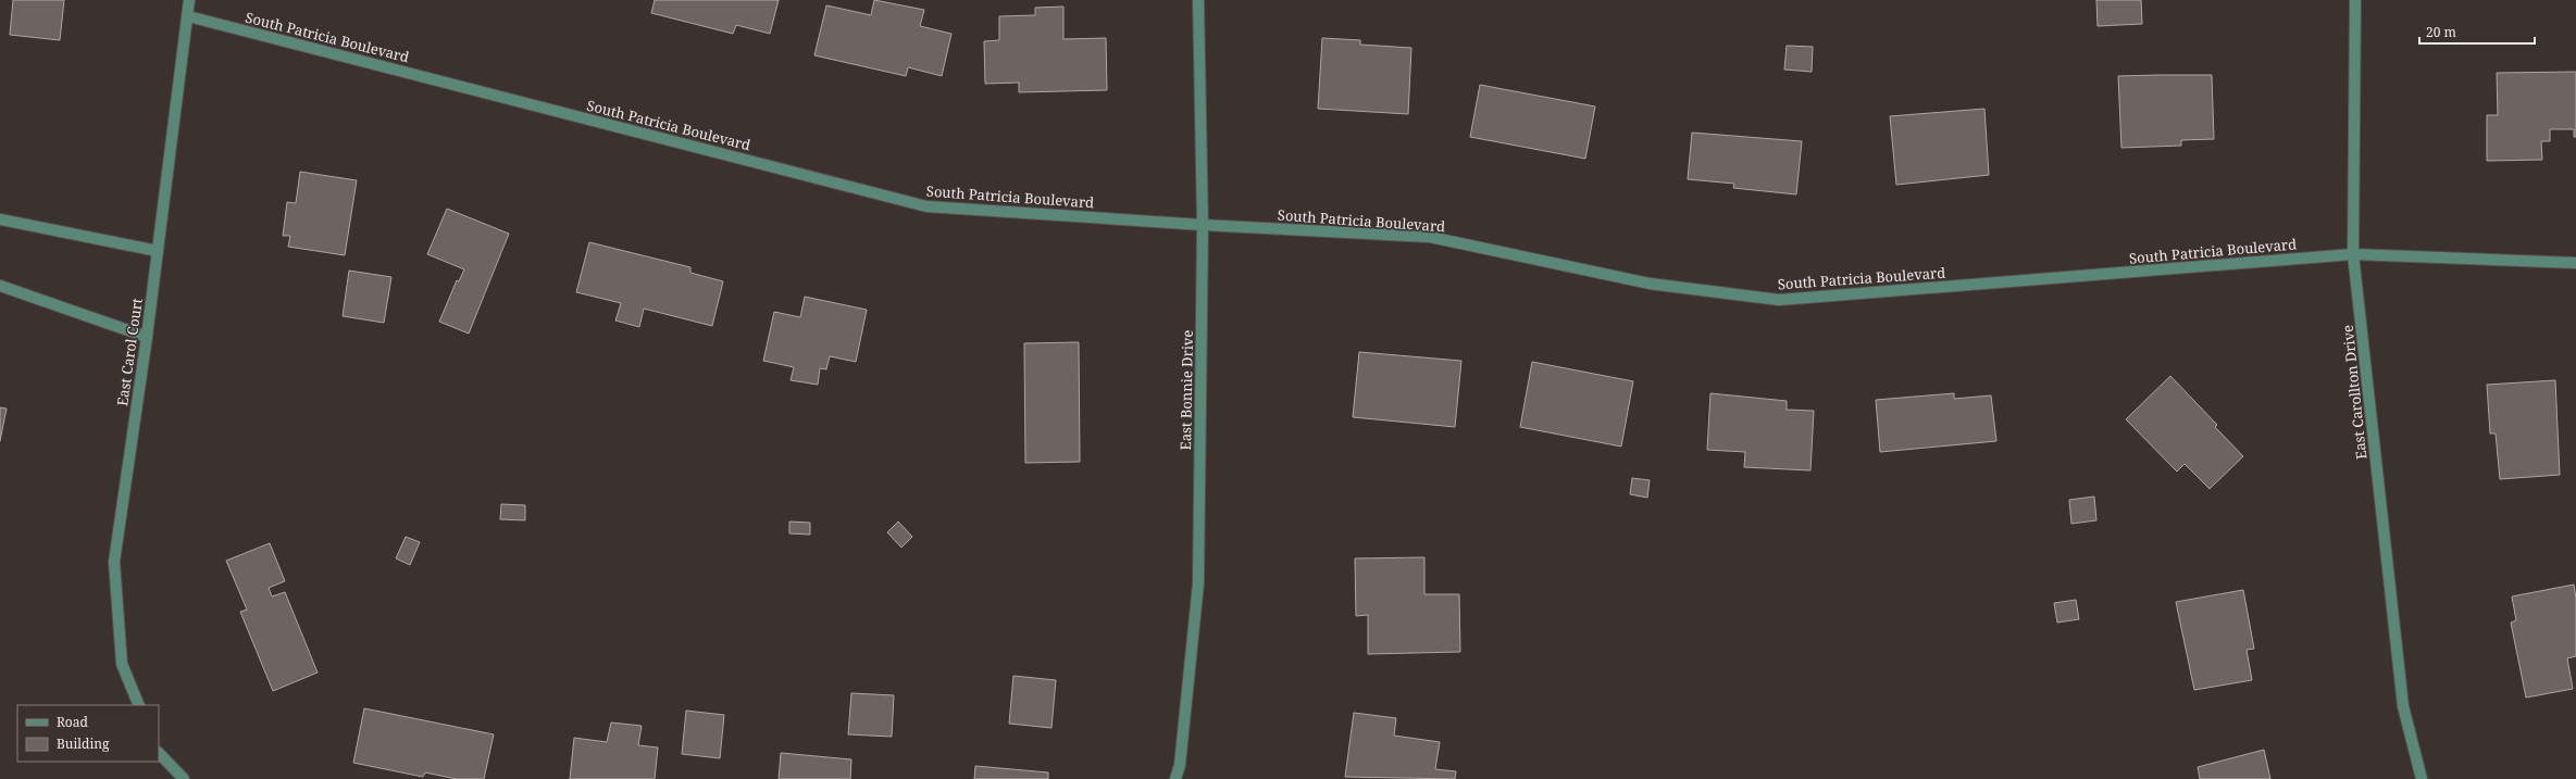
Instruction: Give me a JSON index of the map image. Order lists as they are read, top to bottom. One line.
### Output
{"streets":{"street":["South Patricia Boulevard","East Carol Court","East Bonnie Drive","East Carollton Drive"]},"crossings":[["South Patricia Boulevard","East Carol Court"],["South Patricia Boulevard","East Bonnie Drive"],["South Patricia Boulevard","East Carollton Drive"]],"legend":["Road","Building"],"scale_bar":"20 m"}
